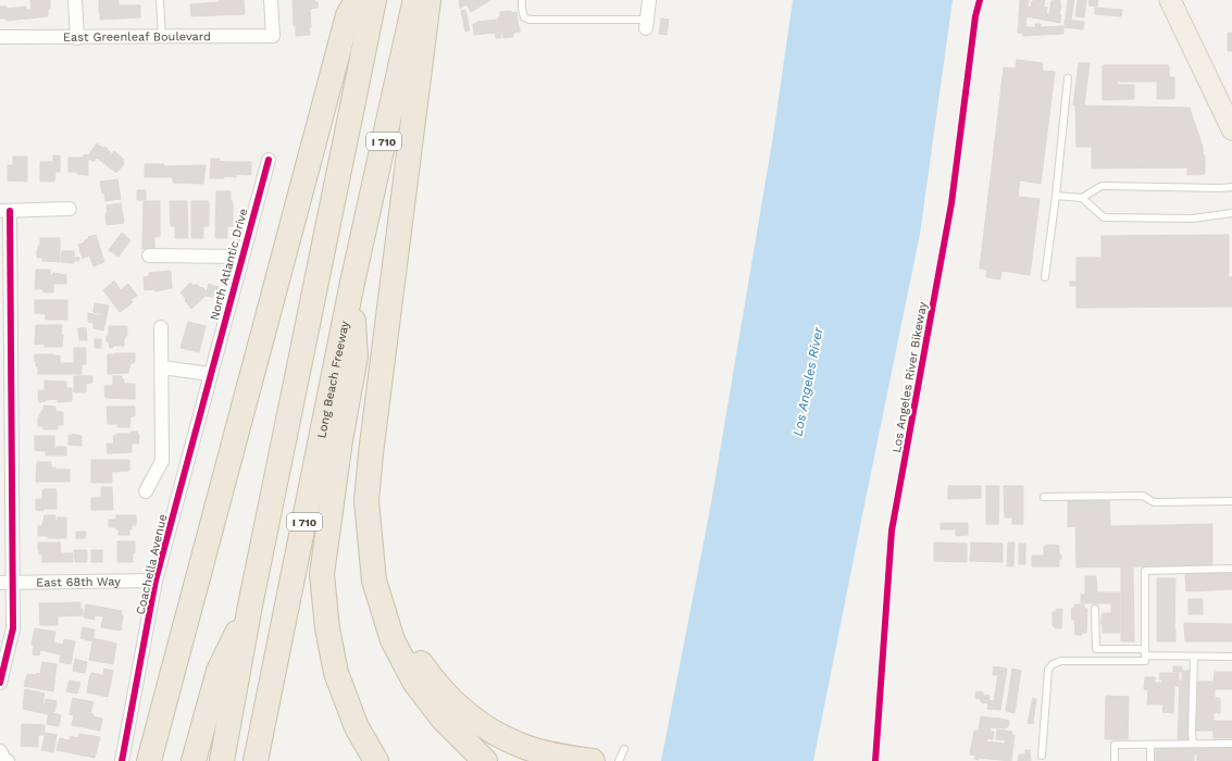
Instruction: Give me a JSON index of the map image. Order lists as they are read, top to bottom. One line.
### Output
{"streets":{"highway":["I 710","Long Beach Freeway"],"street":["East Greenleaf Boulevard","North Atlantic Drive","Coachella Avenue","East 68th Way"],"cycle path":["Los Angeles River Bikeway"]},"crossings":[["North Atlantic Drive","Coachella Avenue"],["Coachella Avenue","East 68th Way"]],"water":["Los Angeles River"]}
